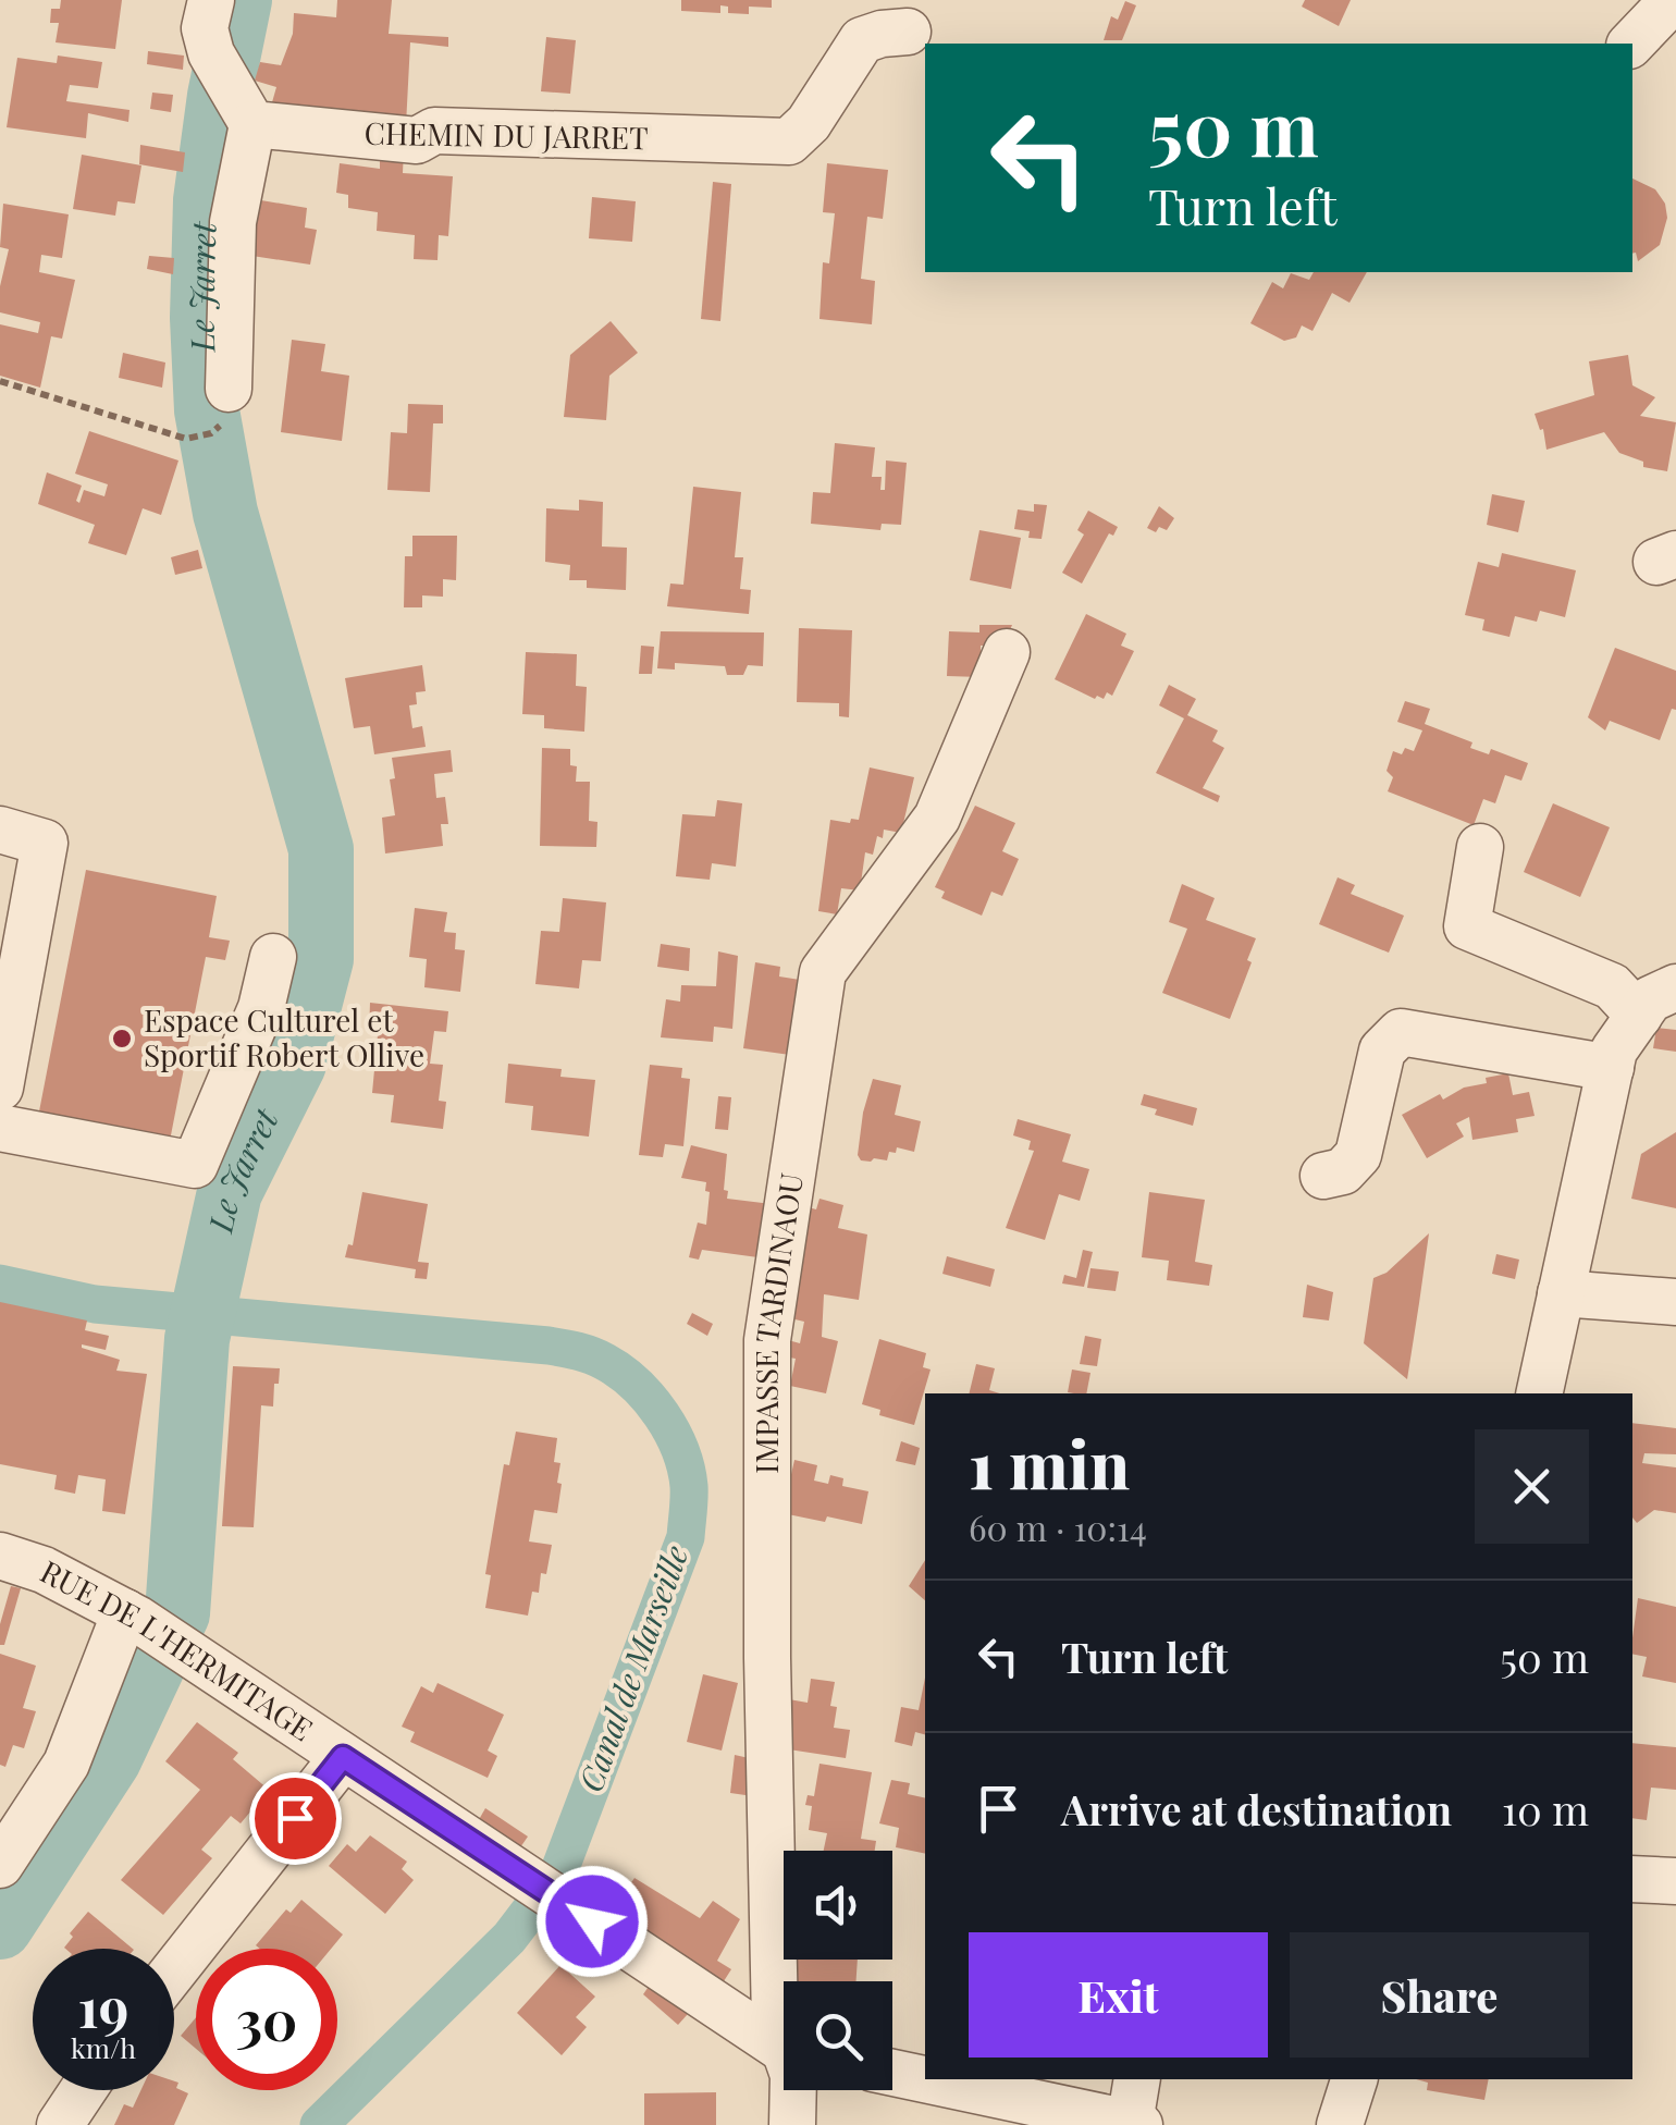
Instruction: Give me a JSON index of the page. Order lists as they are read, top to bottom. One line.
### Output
{"streets":{"street":["CHEMIN DU JARRET","IMPASSE TARDINAOU","RUE DE L'HERMITAGE"]},"water":["Le Jarret","Canal de Marseille"],"places":["Espace Culturel et Sportif Robert Ollive"],"page":{"turn":["50 m","Turn left"],"heading":["1 min","60 m · 10:14"],"list":[{"name":"Turn left","value":"50 m"},{"name":"Arrive at destination","value":"10 m"}],"buttons":["Exit","Share"],"speed":"19 km/h","limit":"30"}}
